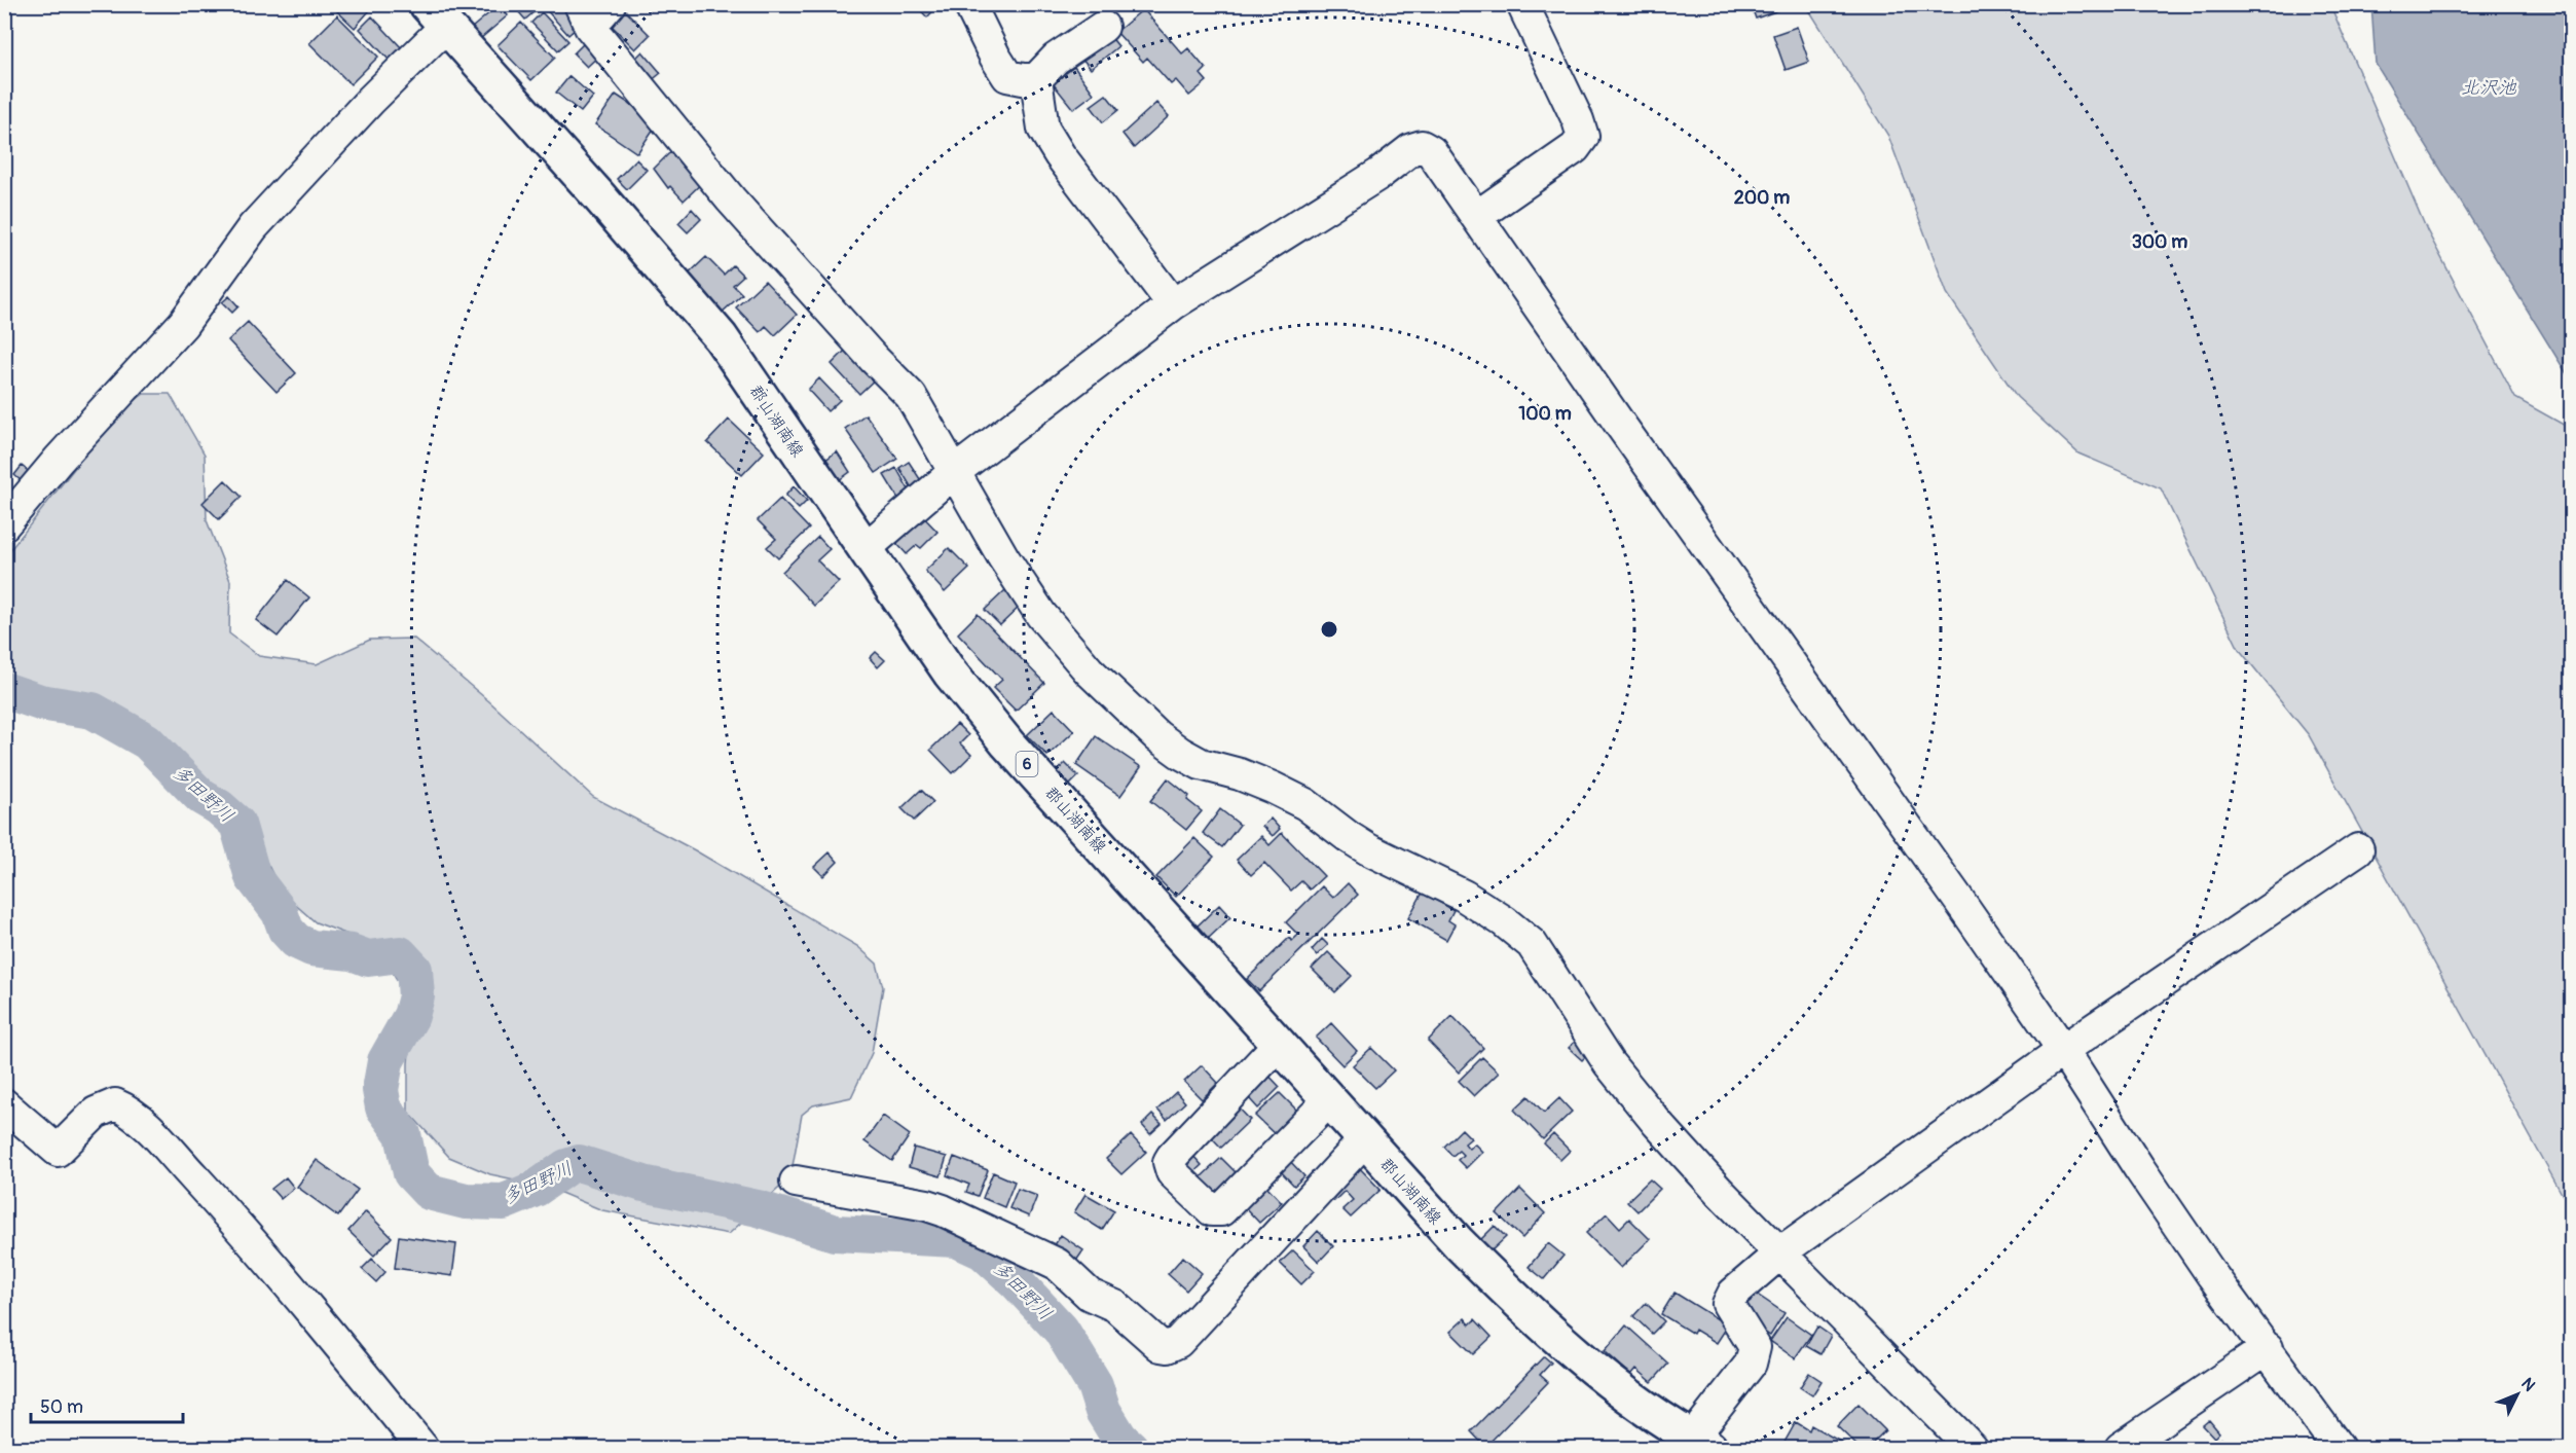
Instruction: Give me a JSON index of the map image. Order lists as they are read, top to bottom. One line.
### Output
{"streets":{"main road":["郡山湖南線","6"]},"water":["北沢池","多田野川"],"scale_bar":"50 m","north":"top right","rings":["200 m","300 m","100 m"]}
